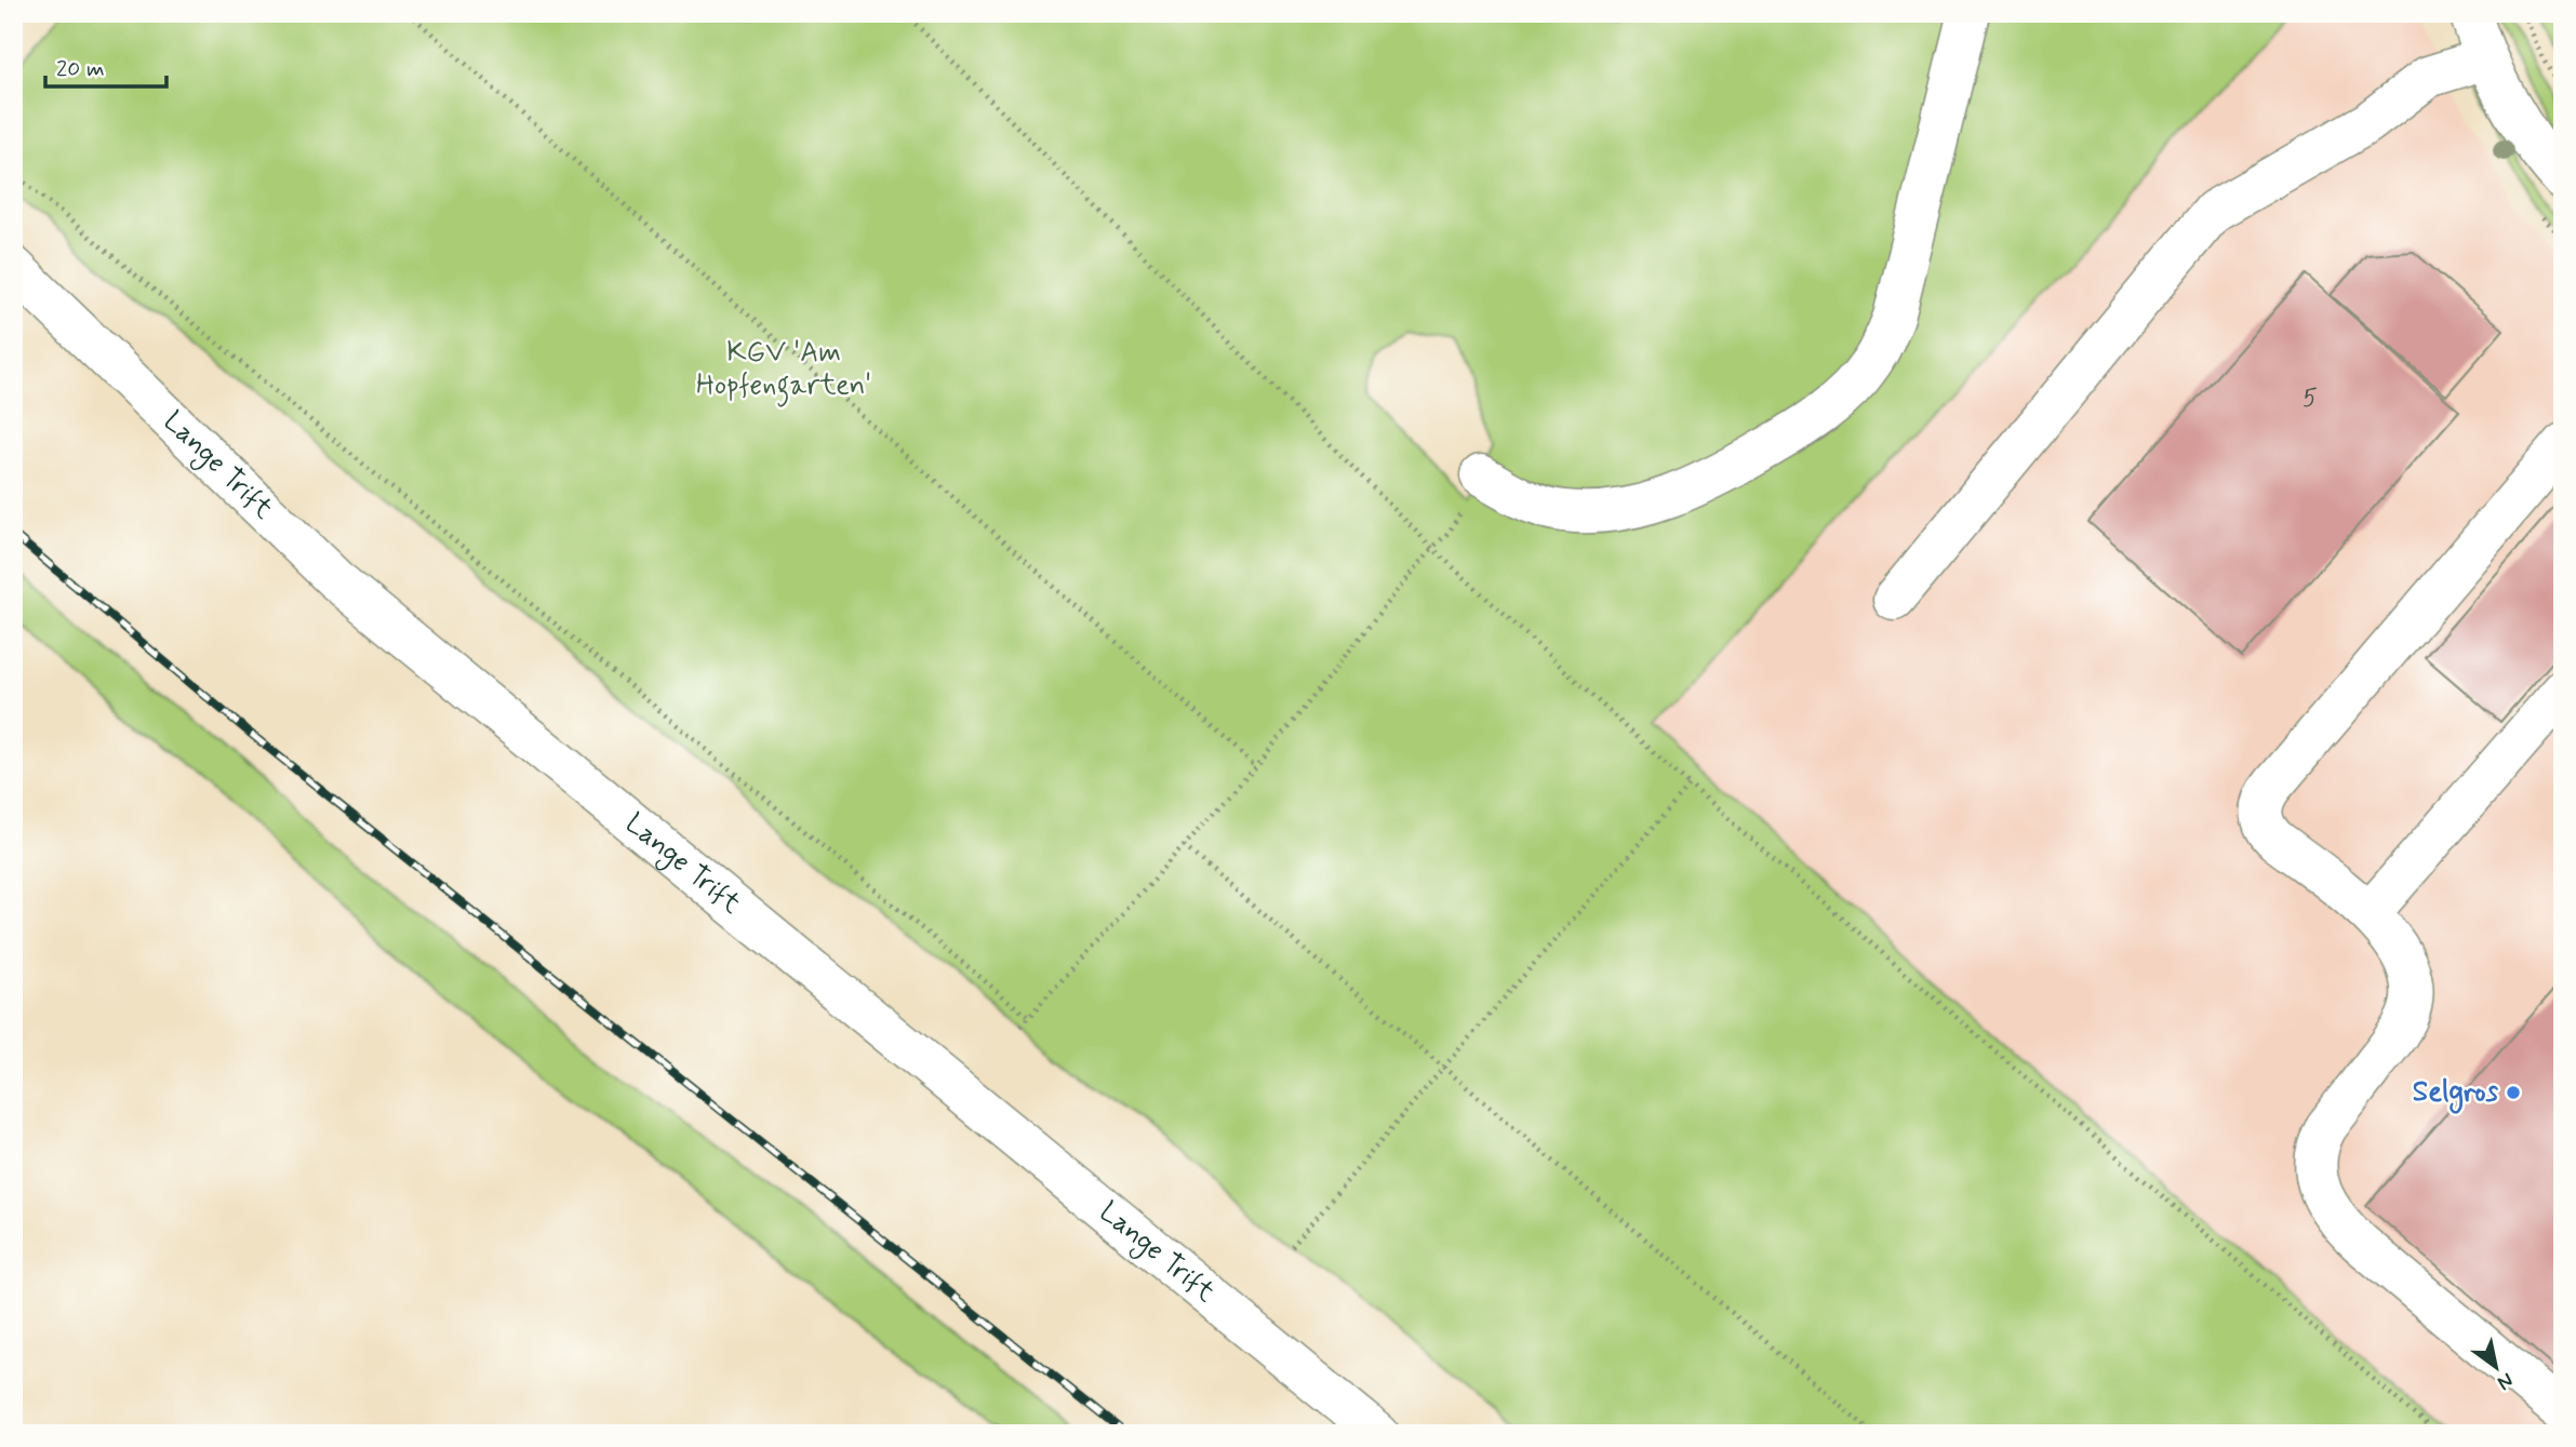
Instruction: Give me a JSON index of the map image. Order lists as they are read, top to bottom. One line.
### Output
{"streets":{"street":["Lange Trift"]},"parks":["KGV 'Am Hopfengarten'"],"places":["Selgros"],"house_numbers":["5"],"scale_bar":"20 m","north":"bottom right"}
